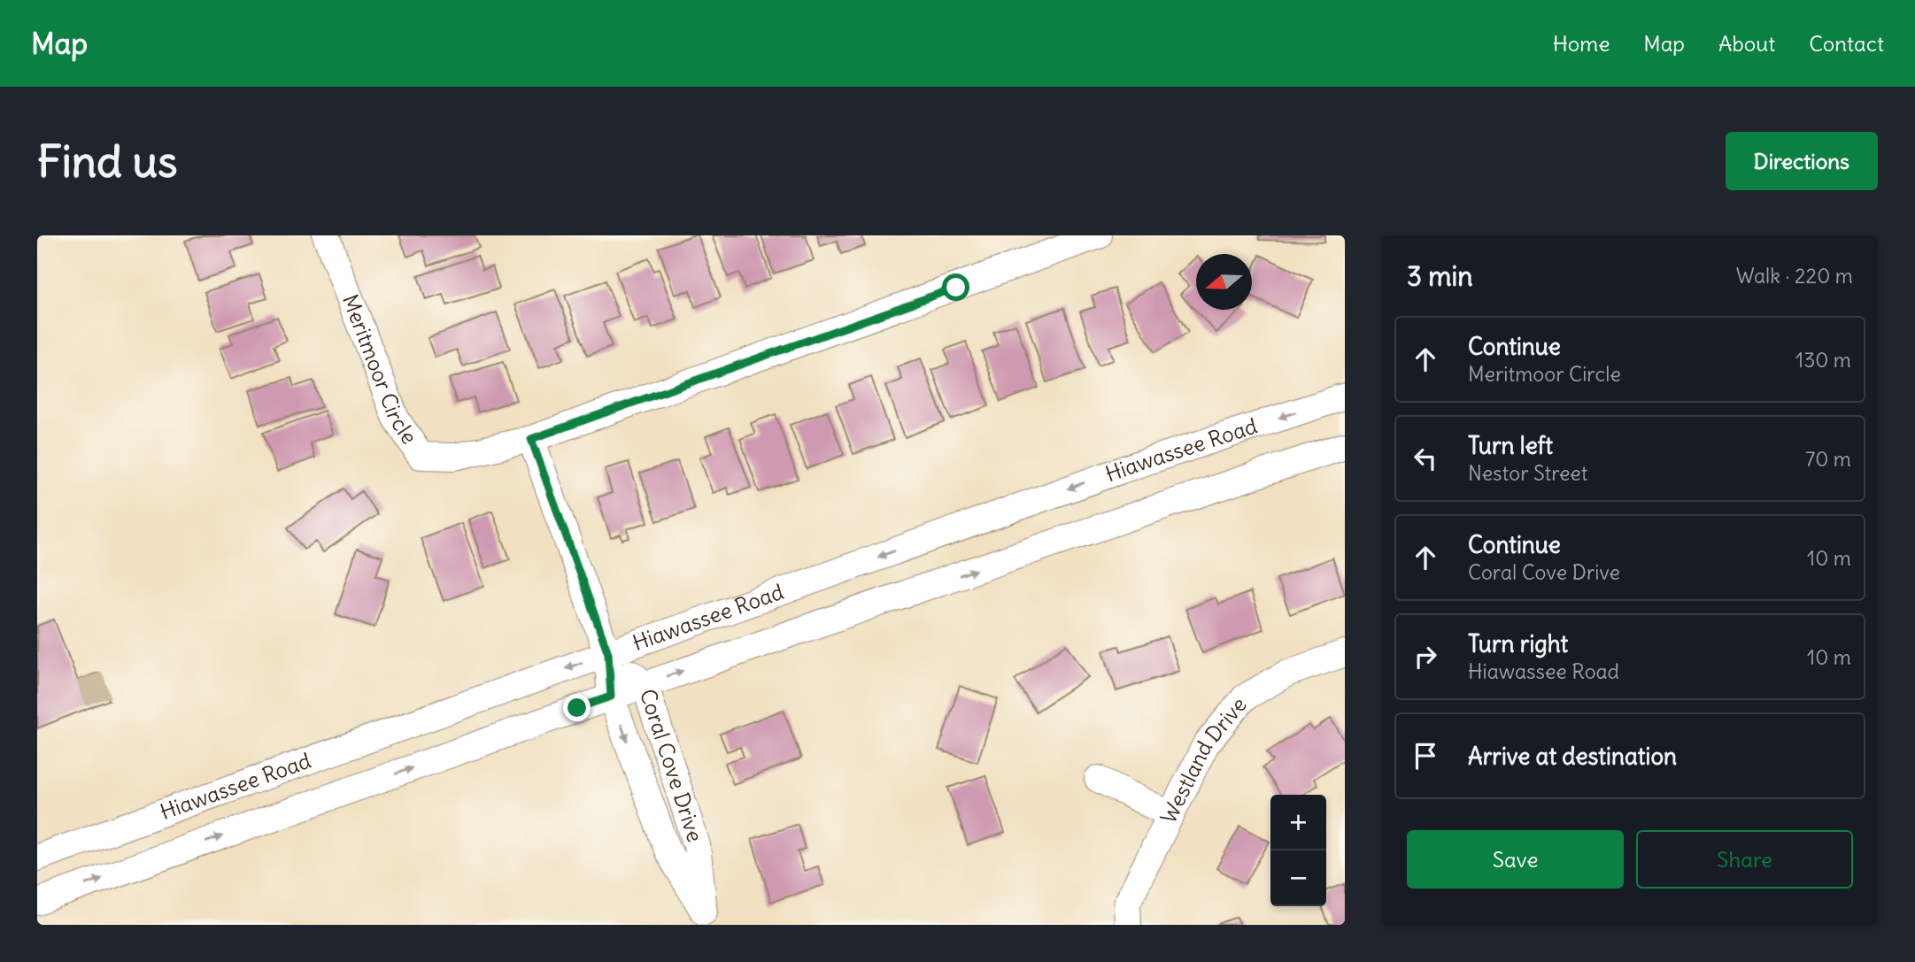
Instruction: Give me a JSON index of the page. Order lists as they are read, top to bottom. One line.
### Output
{"streets":{"street":["Meritmoor Circle","Hiawassee Road","Westland Drive","Coral Cove Drive"]},"crossings":[["Hiawassee Road","Coral Cove Drive"]],"north":"left","page":{"header":"Map","nav":["Home","Map","About","Contact"],"buttons":["Directions",["Save","Share"]],"title":"Find us","heading":["3 min","Walk · 220 m"],"list":[["Continue","Meritmoor Circle","130 m"],["Turn left","Nestor Street","70 m"],["Continue","Coral Cove Drive","10 m"],["Turn right","Hiawassee Road","10 m"],"Arrive at destination"],"map_buttons":["+","−"]}}
